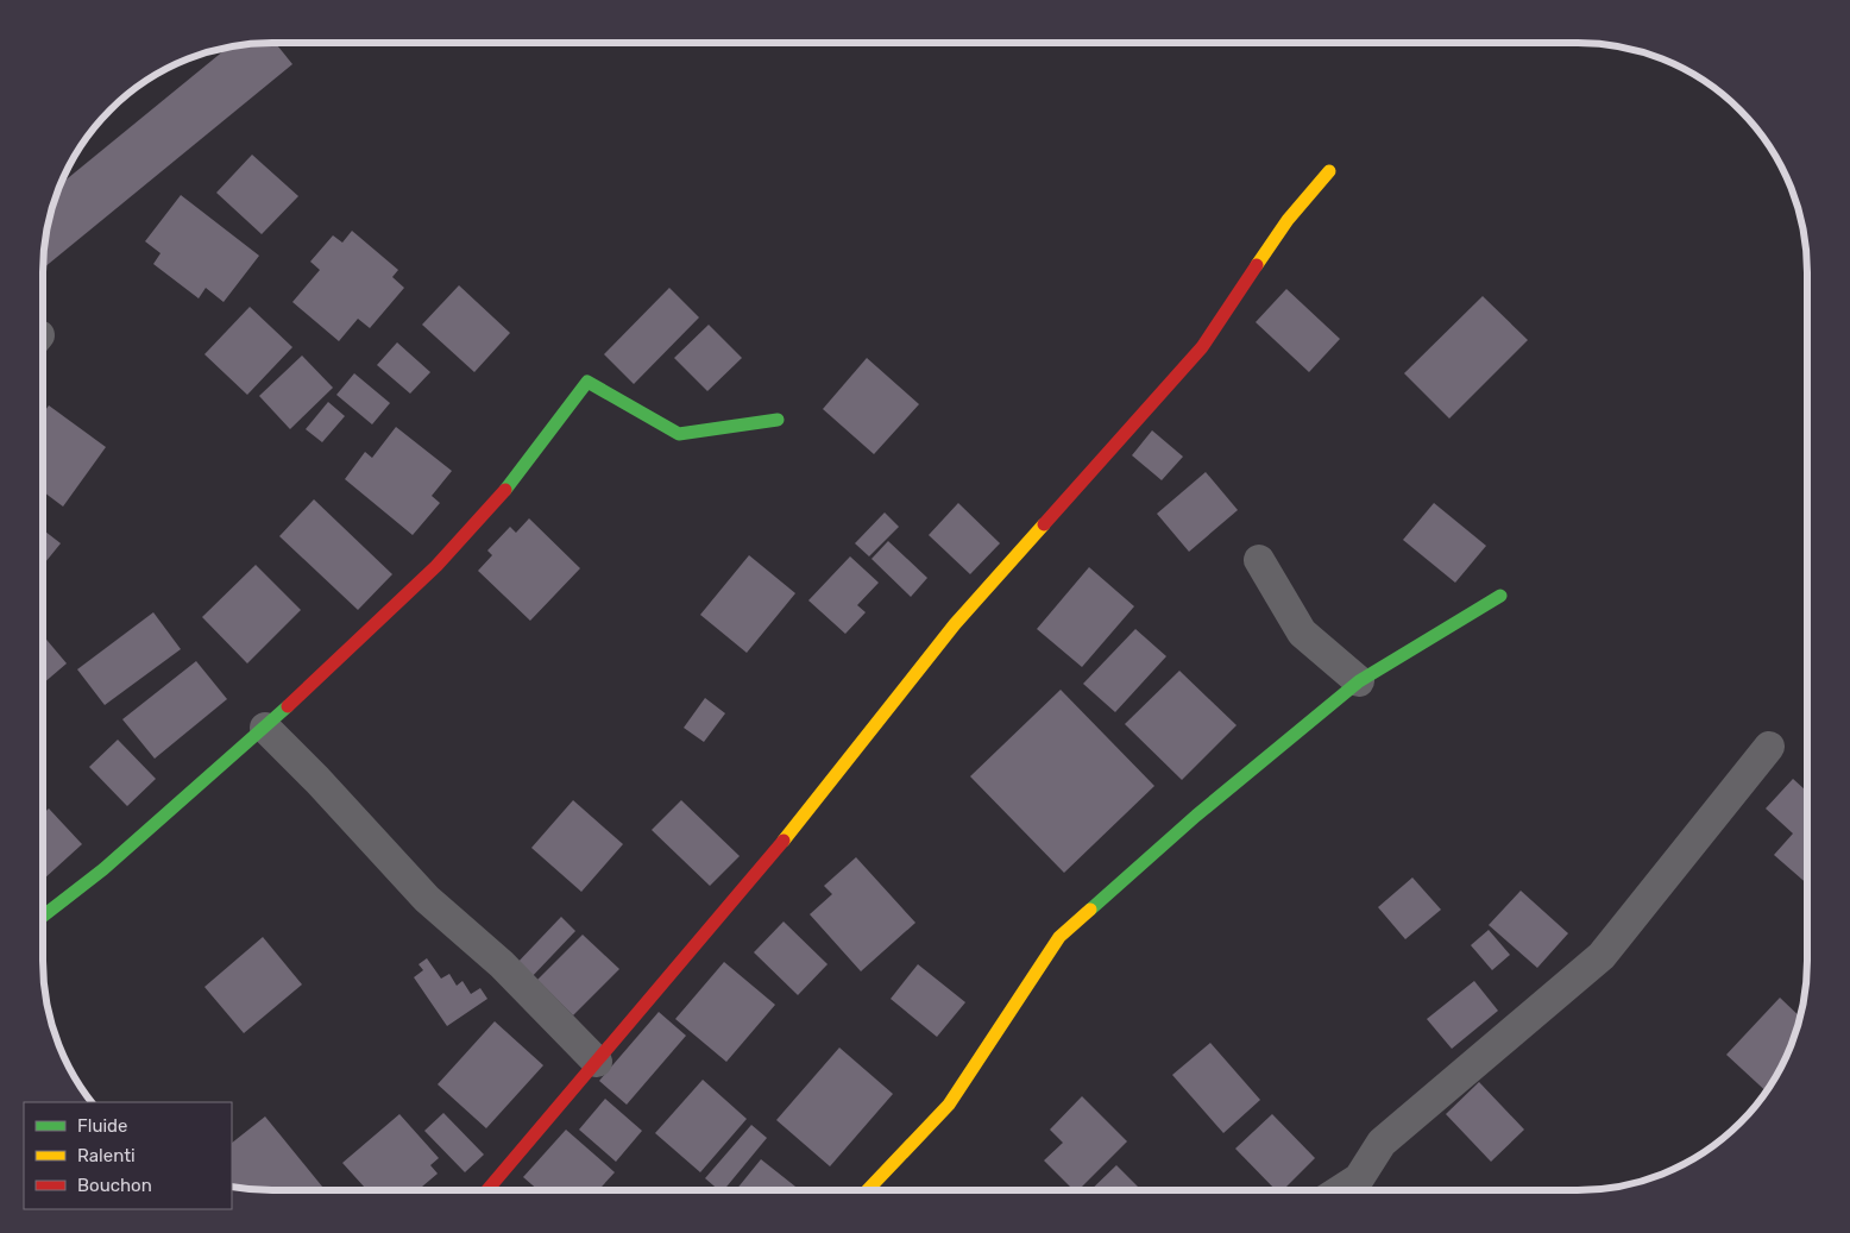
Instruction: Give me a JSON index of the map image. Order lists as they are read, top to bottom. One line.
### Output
{"legend":["Fluide","Ralenti","Bouchon"]}
